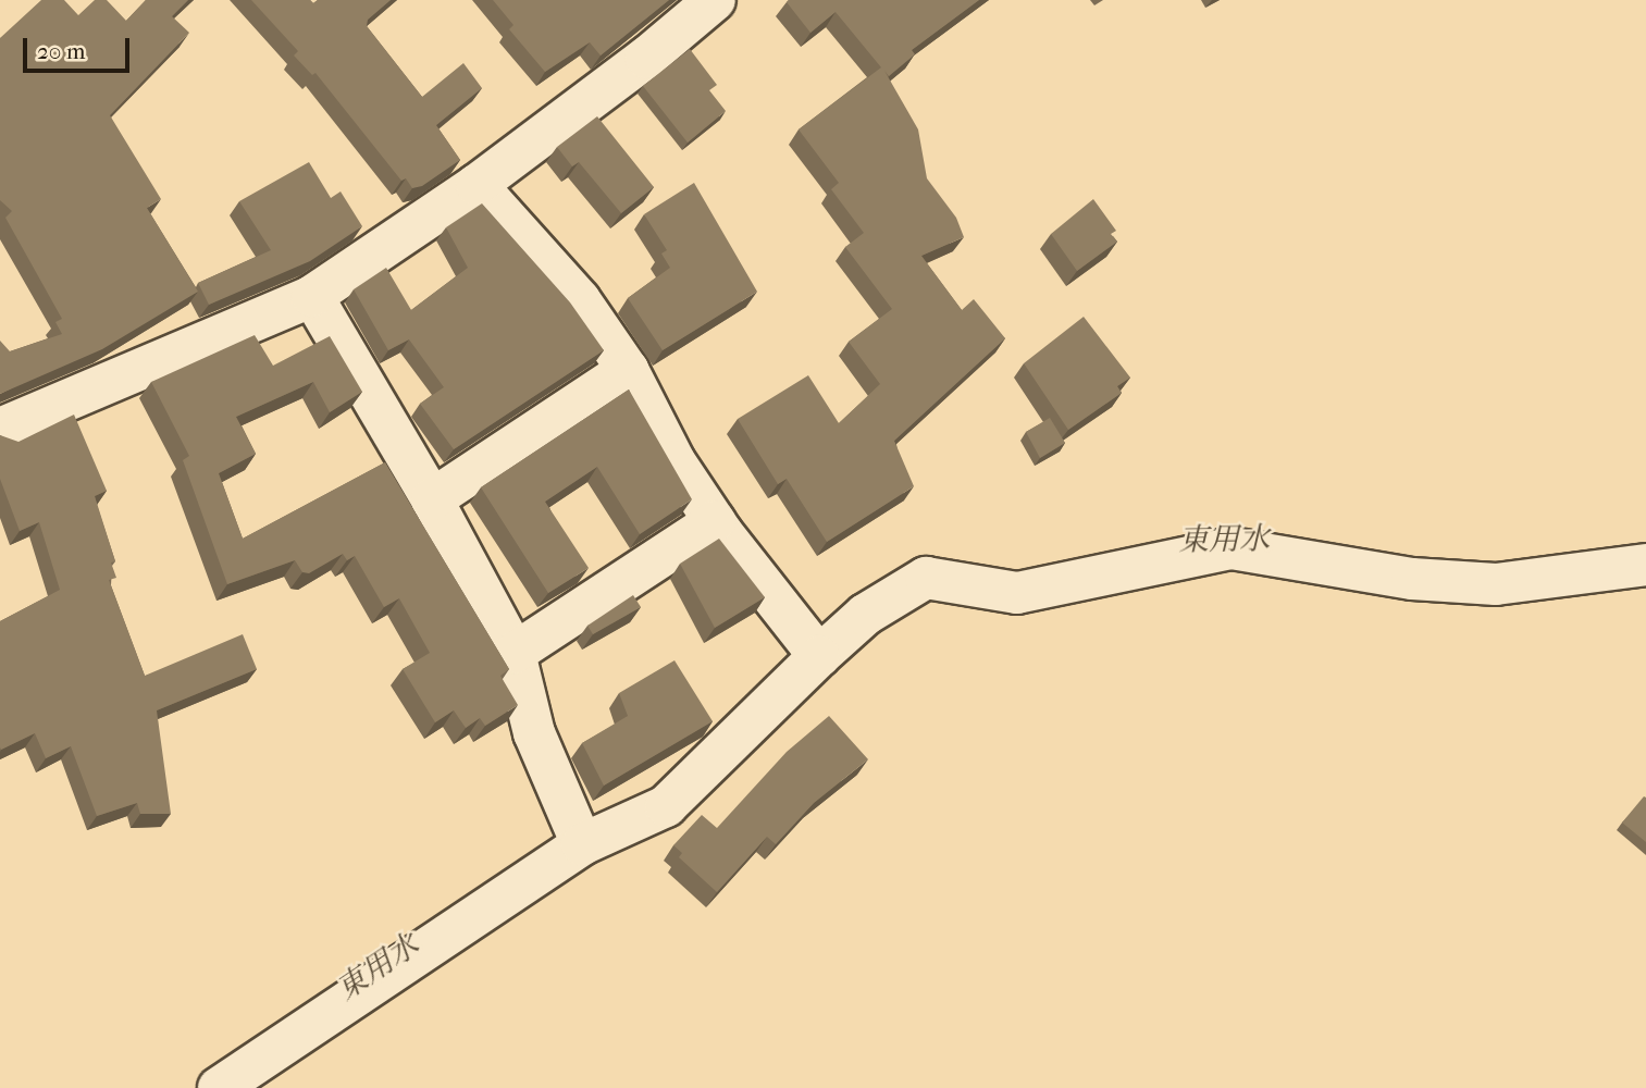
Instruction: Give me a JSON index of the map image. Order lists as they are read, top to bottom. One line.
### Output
{"water":["東用水"],"scale_bar":"20 m"}
